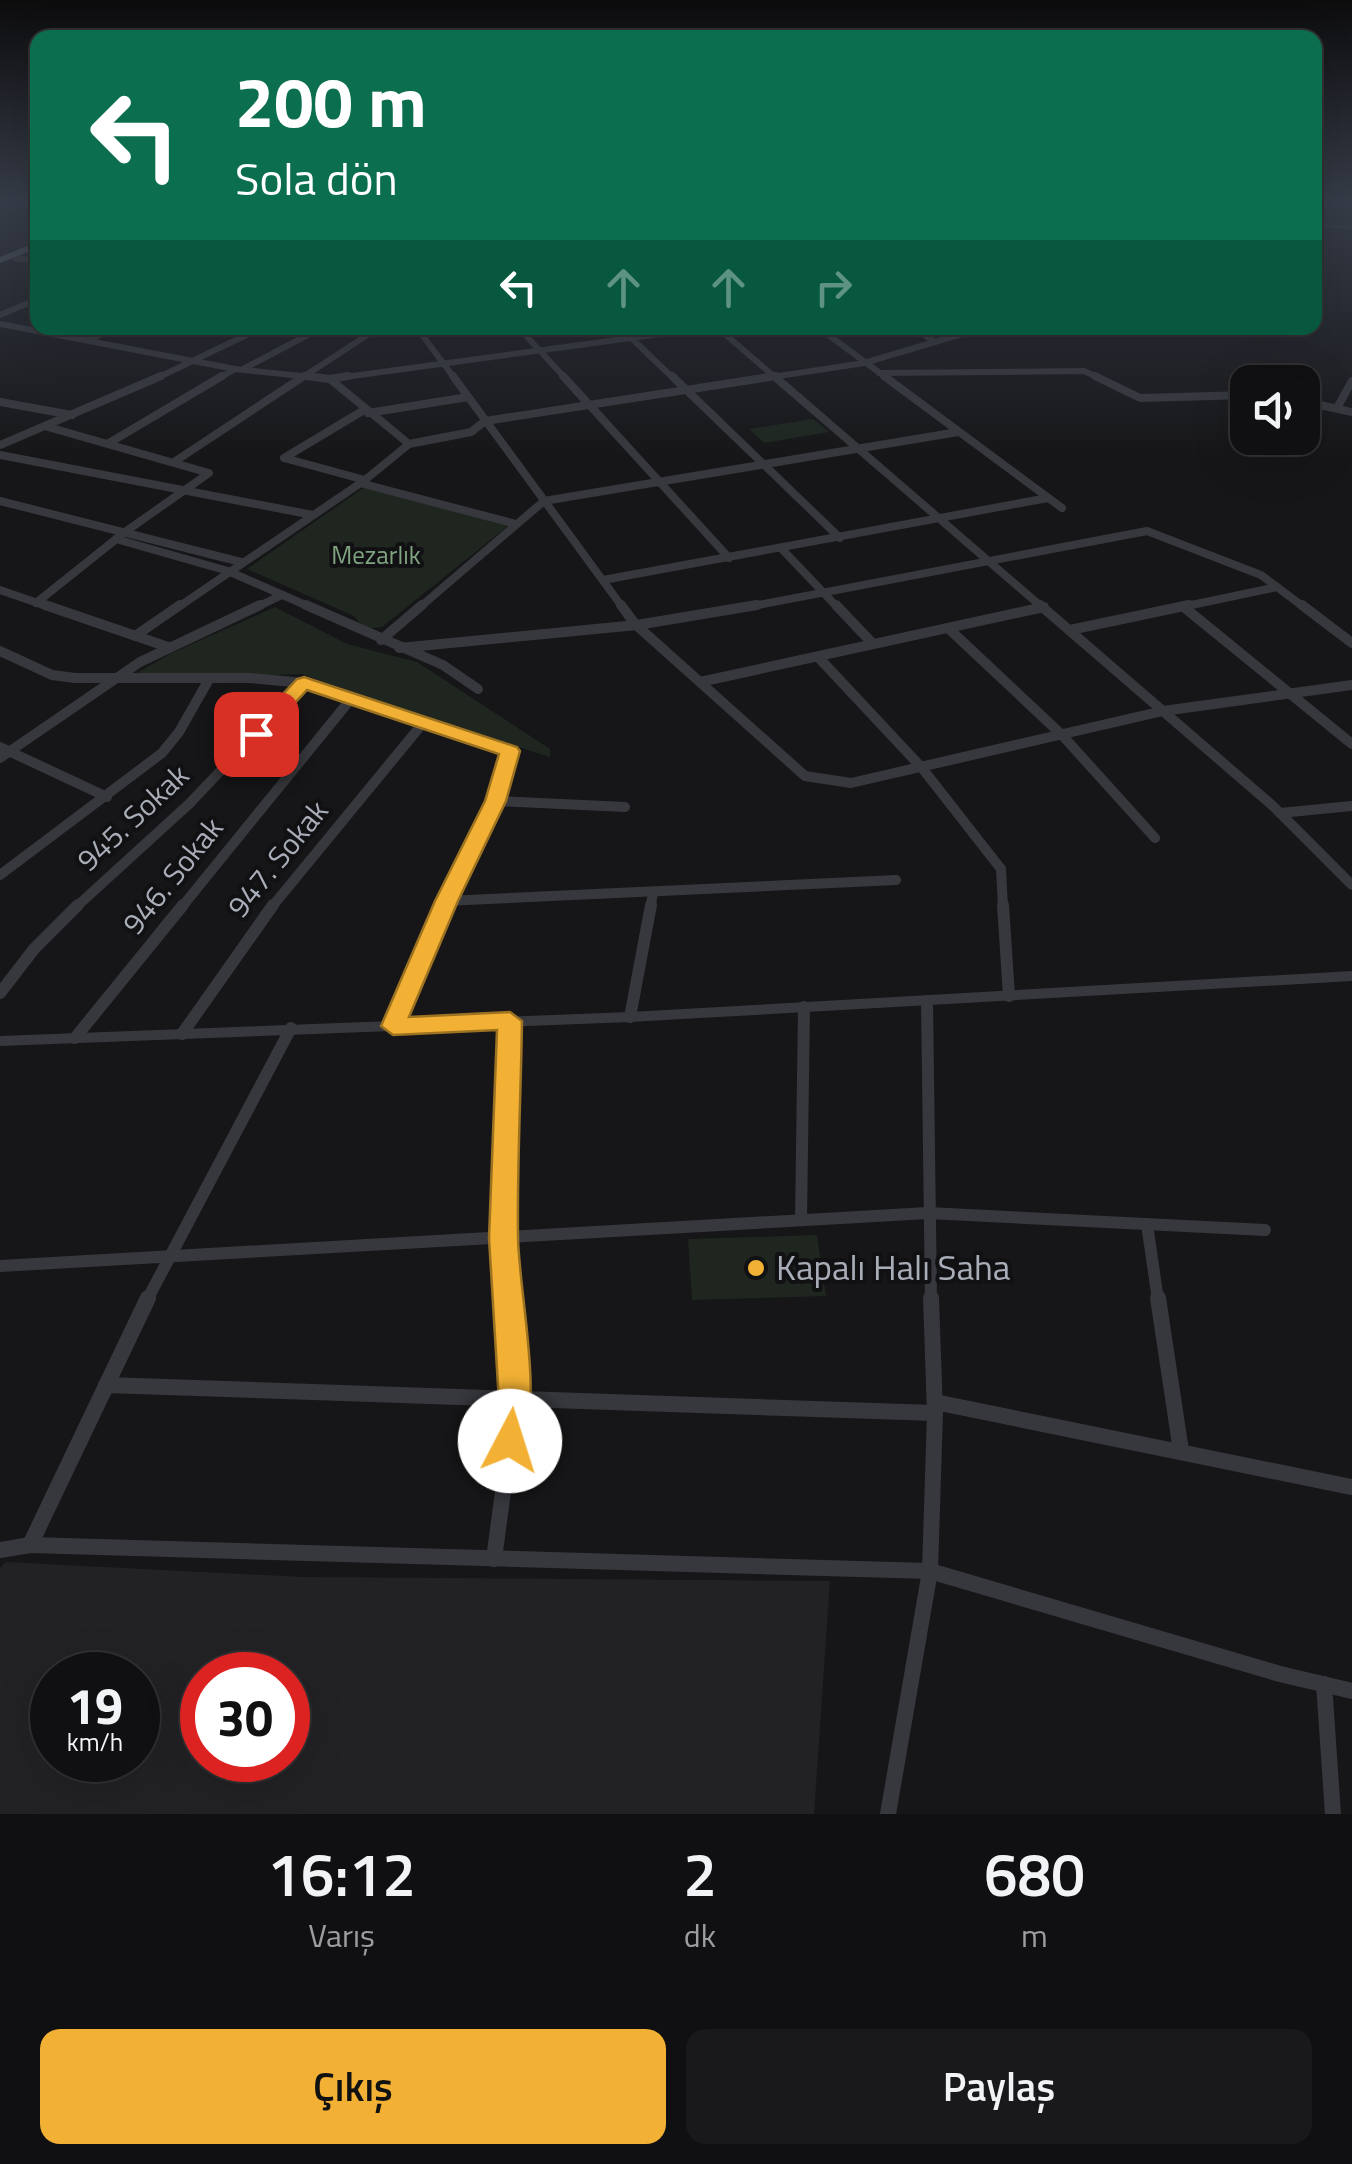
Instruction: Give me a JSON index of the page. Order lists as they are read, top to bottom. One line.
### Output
{"streets":{"street":["945. Sokak","947. Sokak","946. Sokak"]},"parks":["Mezarlık"],"places":["Kapalı Halı Saha"],"page":{"turn":["200 m","Sola dön"],"speed":"19 km/h","limit":"30","eta":["16:12","Varış","2","dk","680","m"],"buttons":["Çıkış","Paylaş"]}}
